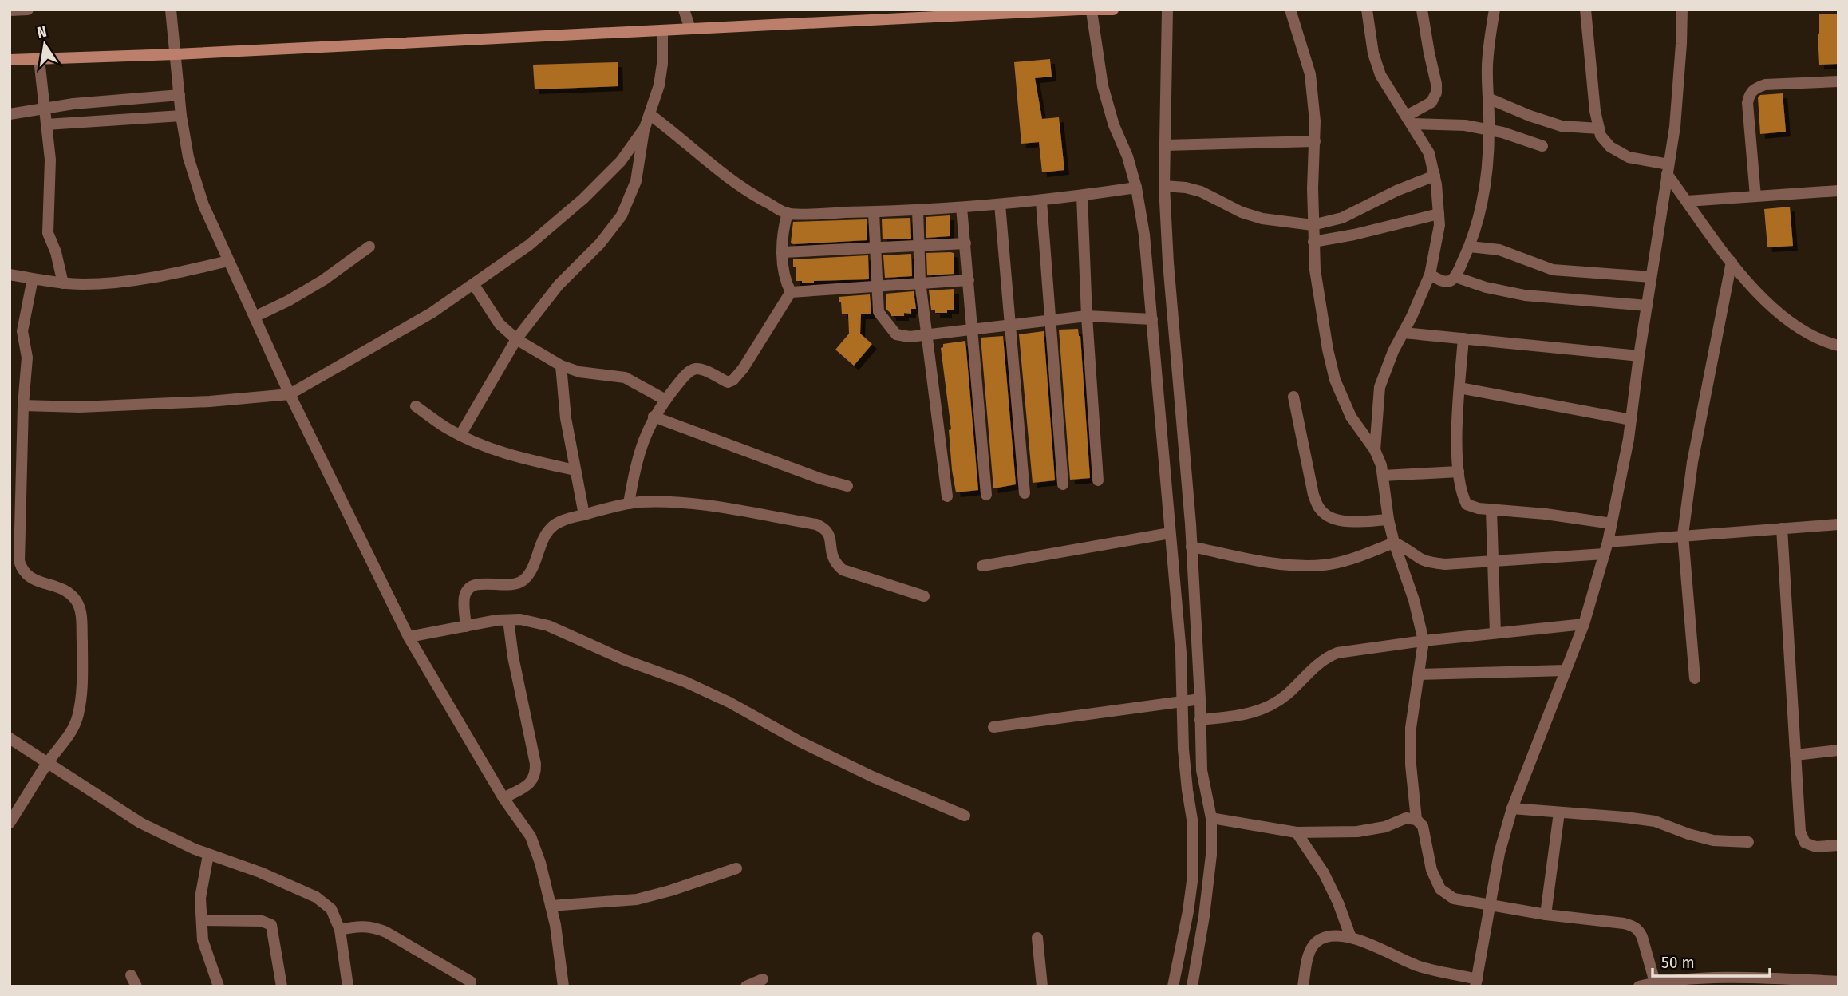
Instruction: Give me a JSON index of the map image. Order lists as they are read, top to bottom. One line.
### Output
{"scale_bar":"50 m","north":"top"}
